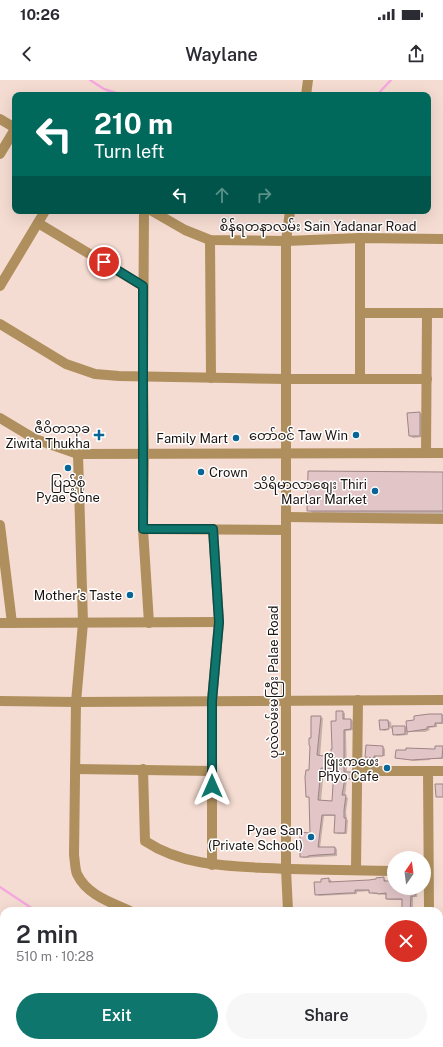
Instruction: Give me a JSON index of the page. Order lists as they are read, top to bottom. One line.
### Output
{"streets":{"street":["စိန်ရတနာလမ်း Sain Yadanar Road","ပုလဲလမ်းမကြီး Palae Road"]},"crossings":[["စိန်ရတနာလမ်း Sain Yadanar Road","ပုလဲလမ်းမကြီး Palae Road"]],"places":{"health":["ဇီဝိတသုခ Ziwita Thukha"],"other":["တော်ဝင် Taw Win","Family Mart","ပြည့်စုံ Pyae Sone","Crown","သိရိမာလာစျေး Thiri Marlar Market","Mother's Taste","ဖြိုးကဖေး Phyo Cafe","Pyae San (Private School)"]},"north":"top","page":{"status":"10:26","header":"Waylane","turn":["210 m","Turn left"],"heading":["2 min","510 m · 10:28"],"buttons":["Exit","Share"]}}
